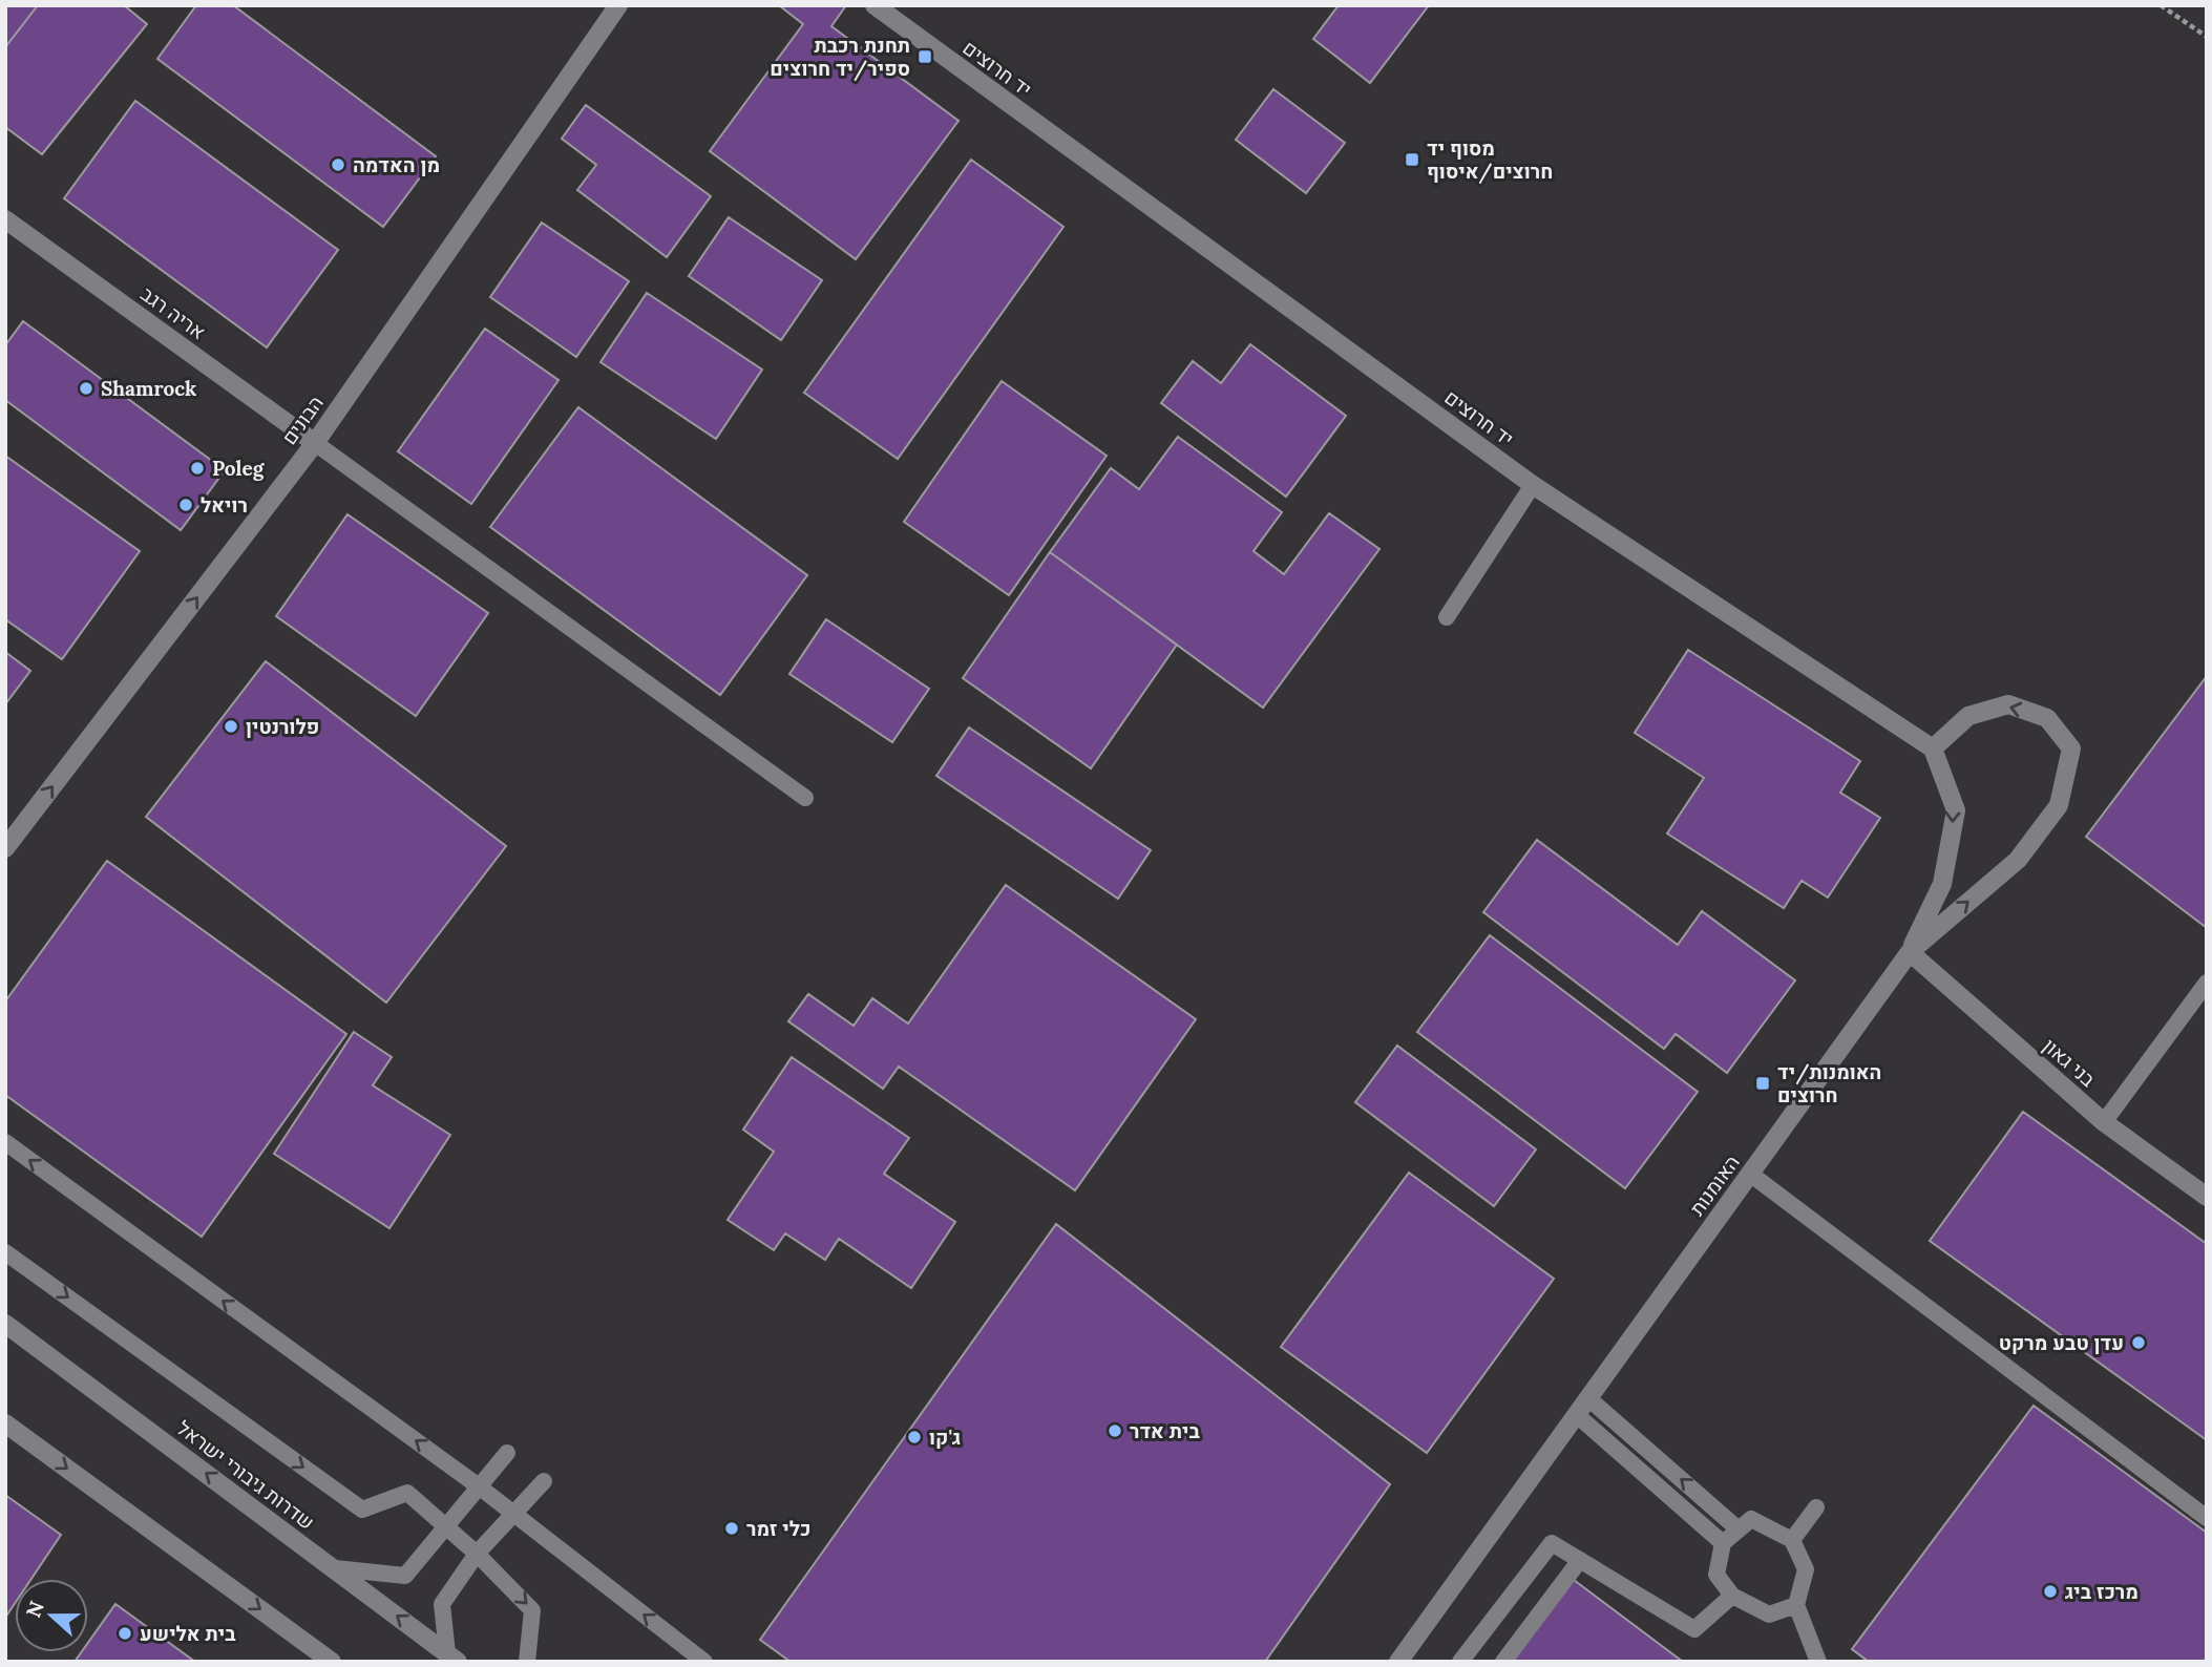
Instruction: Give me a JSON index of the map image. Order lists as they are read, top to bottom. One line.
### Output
{"streets":{"street":["יד חרוצים","אריה רגב","הבונים","בני גאון","האומנות","שדרות גיבורי ישראל"]},"crossings":[["יד חרוצים","האומנות"],["אריה רגב","הבונים"],["בני גאון","האומנות"]],"one_way":["הבונים"],"places":{"transit":["תחנת רכבת ספיר/יד חרוצים","מסוף יד חרוצים/איסוף","האומנות/יד חרוצים"],"other":["מן האדמה","Shamrock","Poleg","רויאל","פלורנטין","עדן טבע מרקט","בית אדר","ג'קו","כלי זמר","מרכז ביג","בית אלישע"]},"north":"left"}
